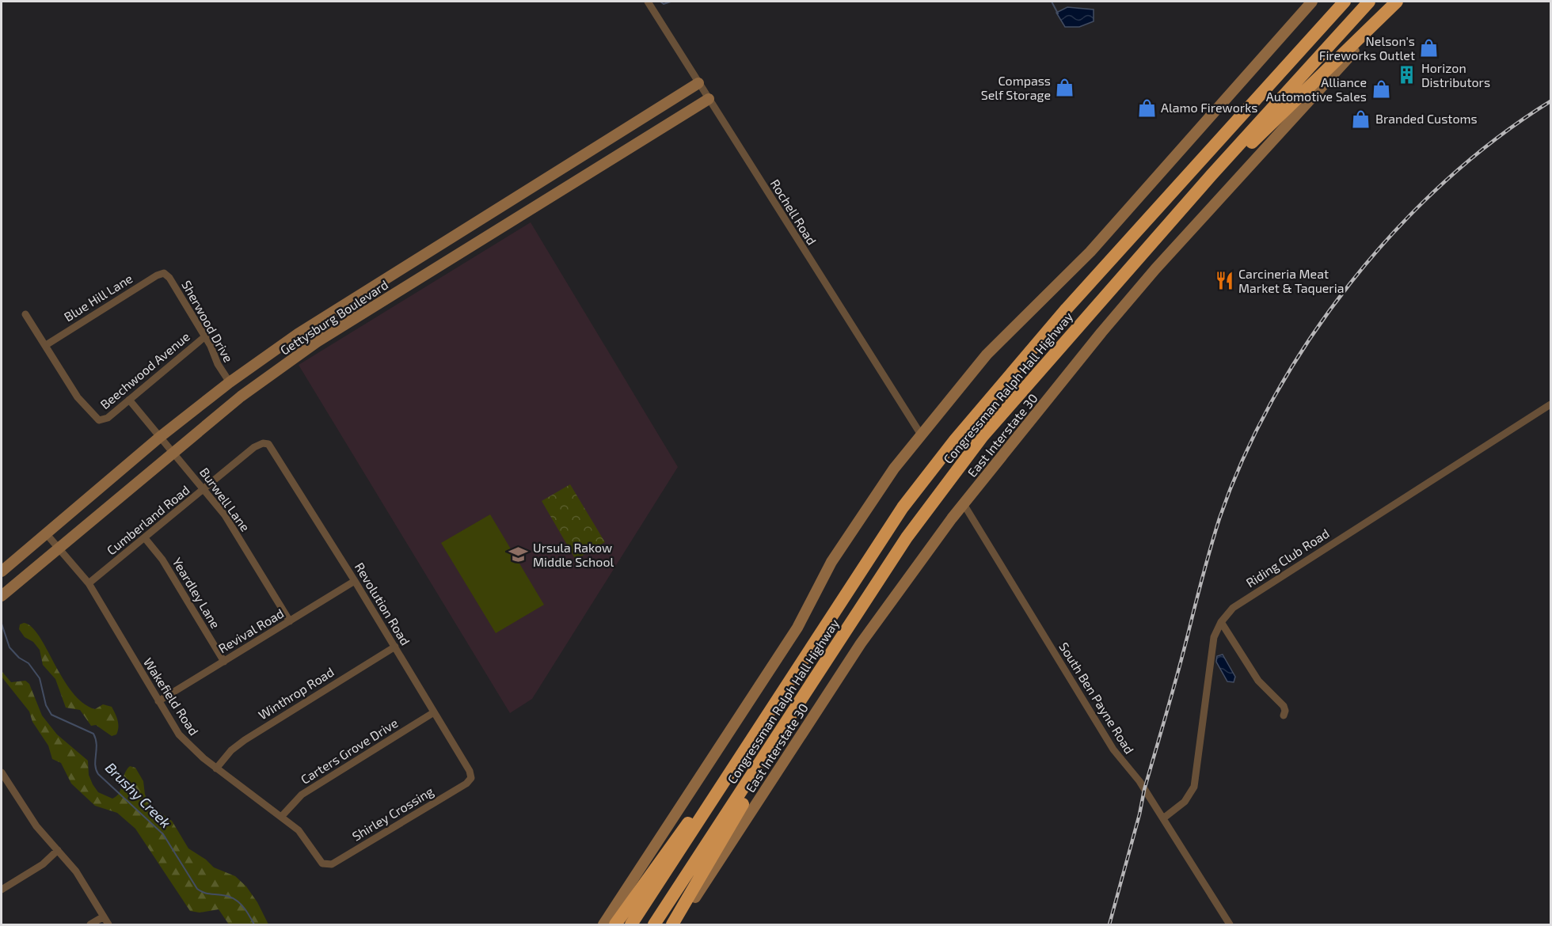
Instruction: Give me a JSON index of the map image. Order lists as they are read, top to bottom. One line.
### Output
{"streets":{"highway":["Congressman Ralph Hall Highway"],"main road":["Gettysburg Boulevard","East Interstate 30"],"street":["Rochell Road","Blue Hill Lane","Sherwood Drive","Beechwood Avenue","Burwell Lane","Cumberland Road","Riding Club Road","Yeardley Lane","Revolution Road","Revival Road","Winthrop Road","Wakefield Road","South Ben Payne Road","Carters Grove Drive","Shirley Crossing"]},"crossings":[["Rochell Road","Gettysburg Boulevard"],["Blue Hill Lane","Sherwood Drive"],["Blue Hill Lane","Beechwood Avenue"],["Gettysburg Boulevard","Sherwood Drive"],["Gettysburg Boulevard","Burwell Lane"],["Gettysburg Boulevard","Wakefield Road"],["Sherwood Drive","Beechwood Avenue"],["Beechwood Avenue","Burwell Lane"],["East Interstate 30","South Ben Payne Road"],["Burwell Lane","Cumberland Road"],["Burwell Lane","Revival Road"],["Cumberland Road","Yeardley Lane"],["Cumberland Road","Revolution Road"],["Cumberland Road","Wakefield Road"],["Riding Club Road","South Ben Payne Road"],["Yeardley Lane","Revival Road"],["Revolution Road","Revival Road"],["Revolution Road","Winthrop Road"],["Revolution Road","Carters Grove Drive"],["Revolution Road","Shirley Crossing"],["Revival Road","Wakefield Road"],["Winthrop Road","Wakefield Road"],["Wakefield Road","Carters Grove Drive"],["Wakefield Road","Shirley Crossing"]],"water":["Brushy Creek"],"places":{"shop":["Nelson's Fireworks Outlet","Compass Self Storage","Alliance Automotive Sales","Alamo Fireworks","Branded Customs"],"building":["Horizon Distributors"],"restaurant":["Carcineria Meat Market & Taqueria"],"school or university":["Ursula Rakow Middle School"]}}
